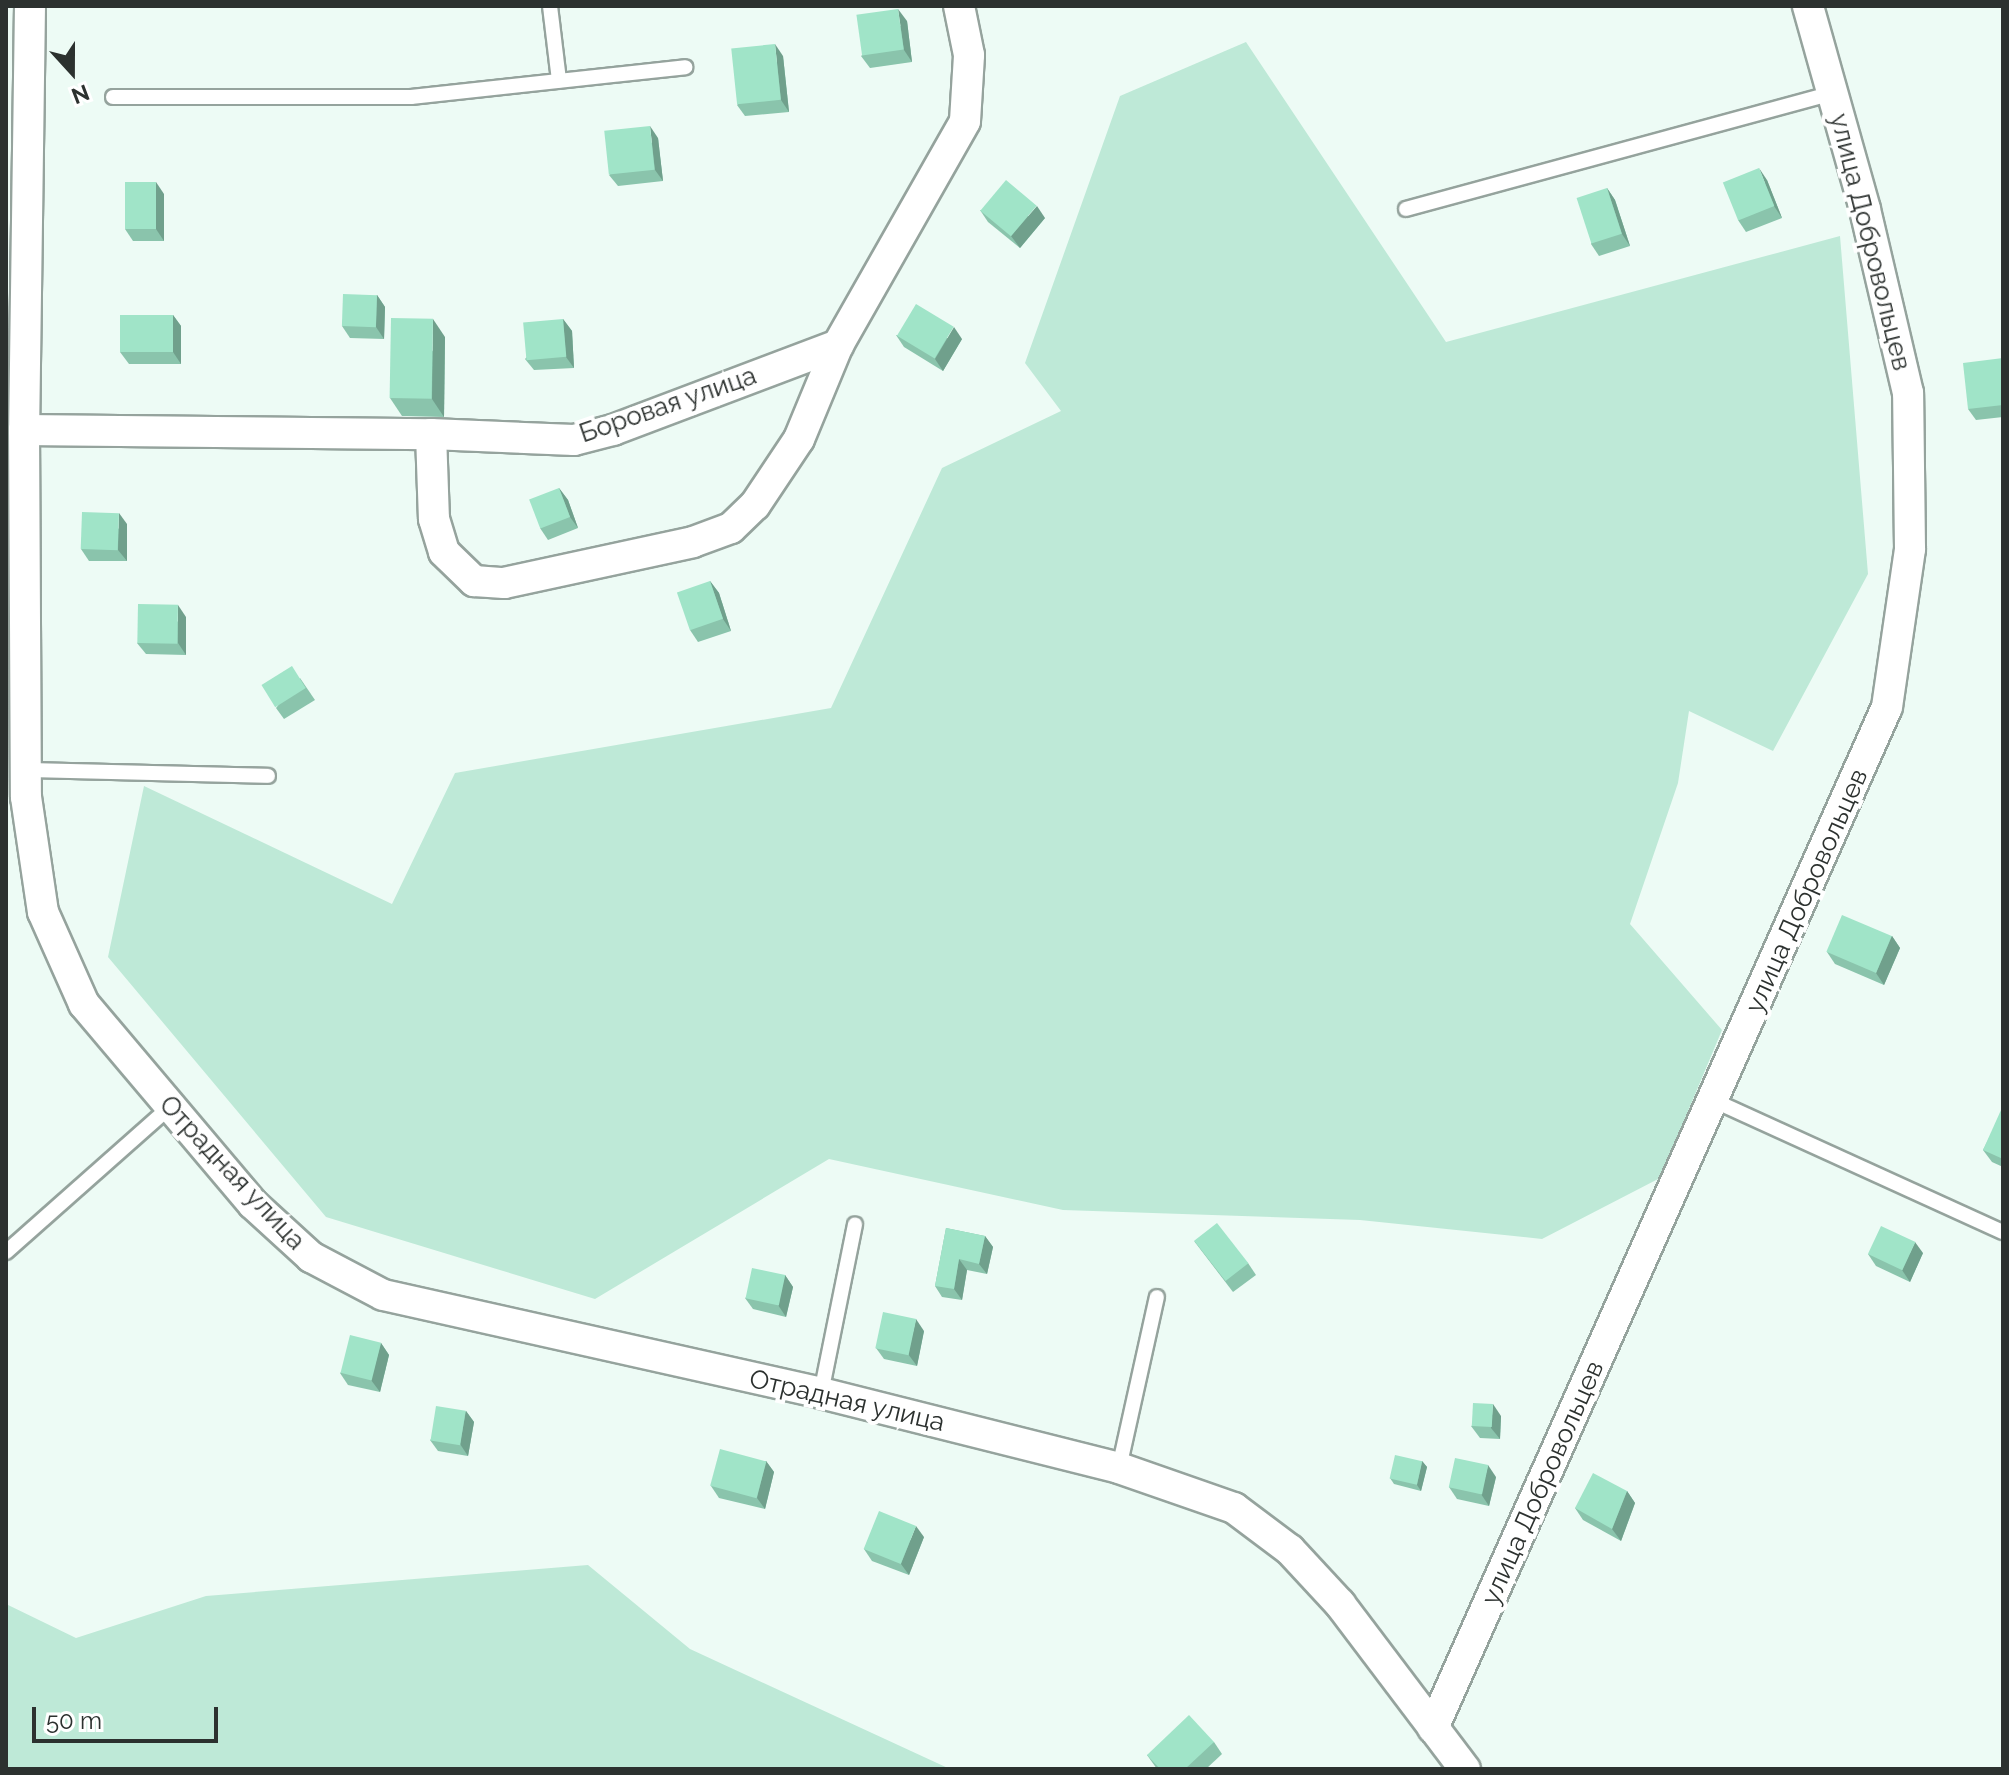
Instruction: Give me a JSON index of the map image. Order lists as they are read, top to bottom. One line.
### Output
{"streets":{"street":["улица Добровольцев","Боровая улица","Отрадная улица"]},"crossings":[["улица Добровольцев","Отрадная улица"],["Боровая улица","Отрадная улица"]],"scale_bar":"50 m","north":"bottom"}
